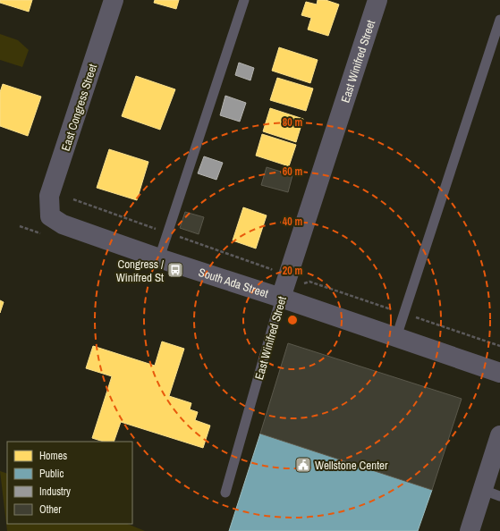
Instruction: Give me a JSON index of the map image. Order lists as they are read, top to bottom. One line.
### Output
{"streets":{"street":["East Winifred Street","East Congress Street","South Ada Street"]},"crossings":[["East Winifred Street","South Ada Street"],["East Congress Street","South Ada Street"]],"places":{"bus stop":["Congress / Winifred St"],"public building":["Wellstone Center"]},"legend":["Homes","Public","Industry","Other"],"rings":["80 m","60 m","40 m","20 m"]}
